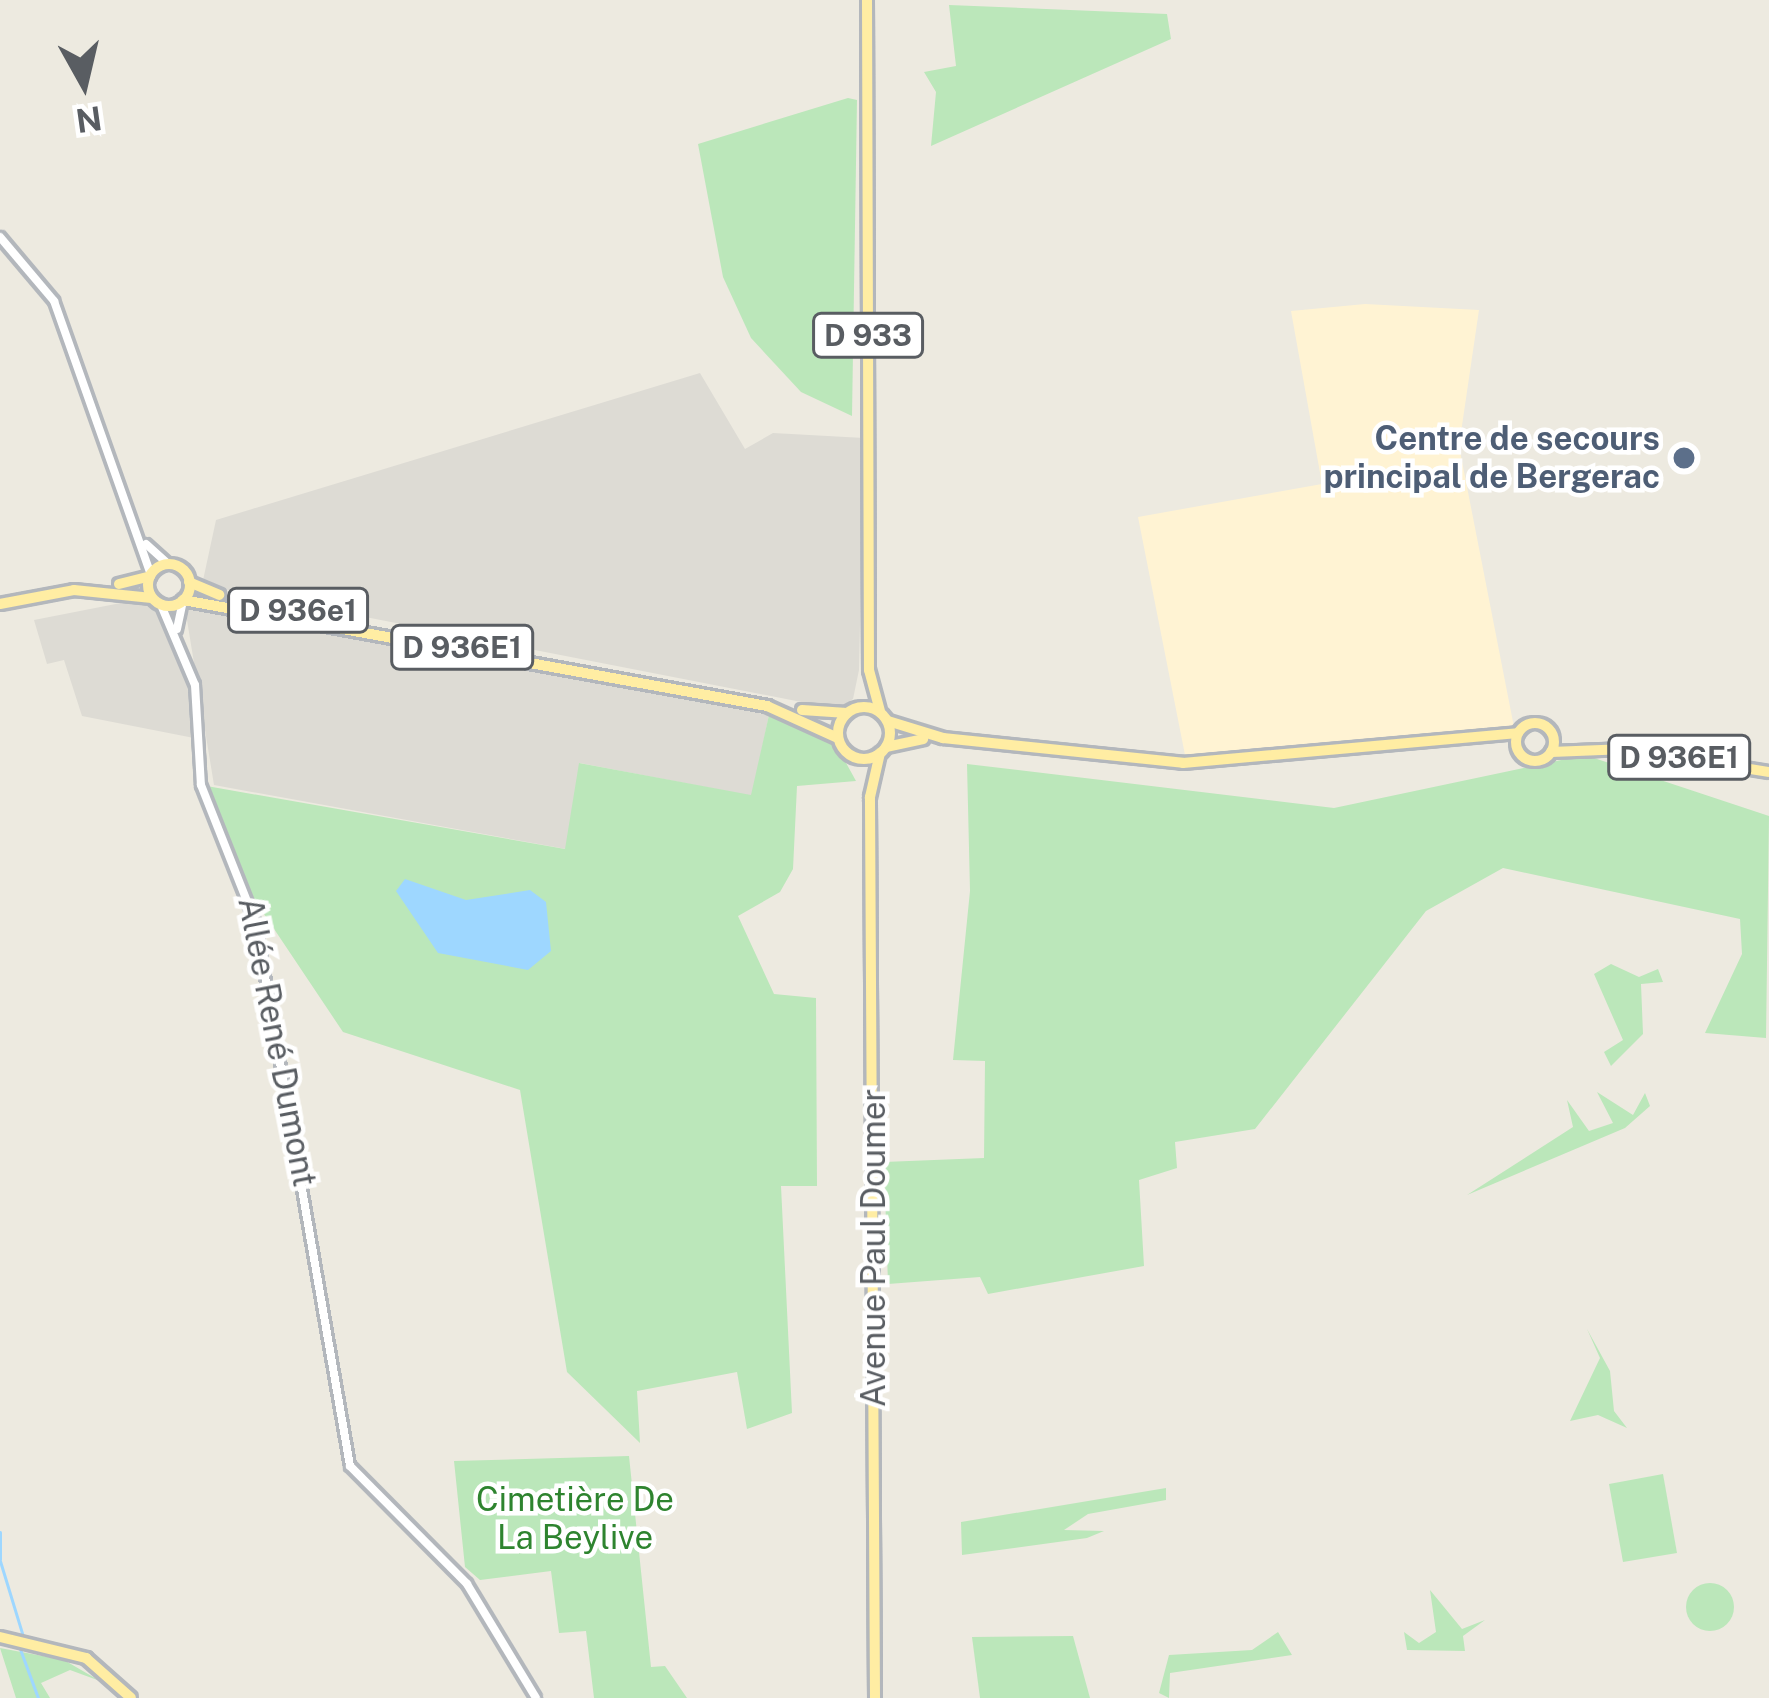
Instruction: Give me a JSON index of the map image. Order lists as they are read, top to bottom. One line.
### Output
{"streets":{"main road":["D 933","D 936e1","D 936E1","Avenue Paul Doumer"],"street":["Allée René Dumont"]},"crossings":[["D 933","D 936E1"],["D 936e1","D 936E1"],["D 936E1","Allée René Dumont"]],"parks":["Cimetière De La Beylive"],"places":["Centre de secours principal de Bergerac"],"north":"bottom"}
